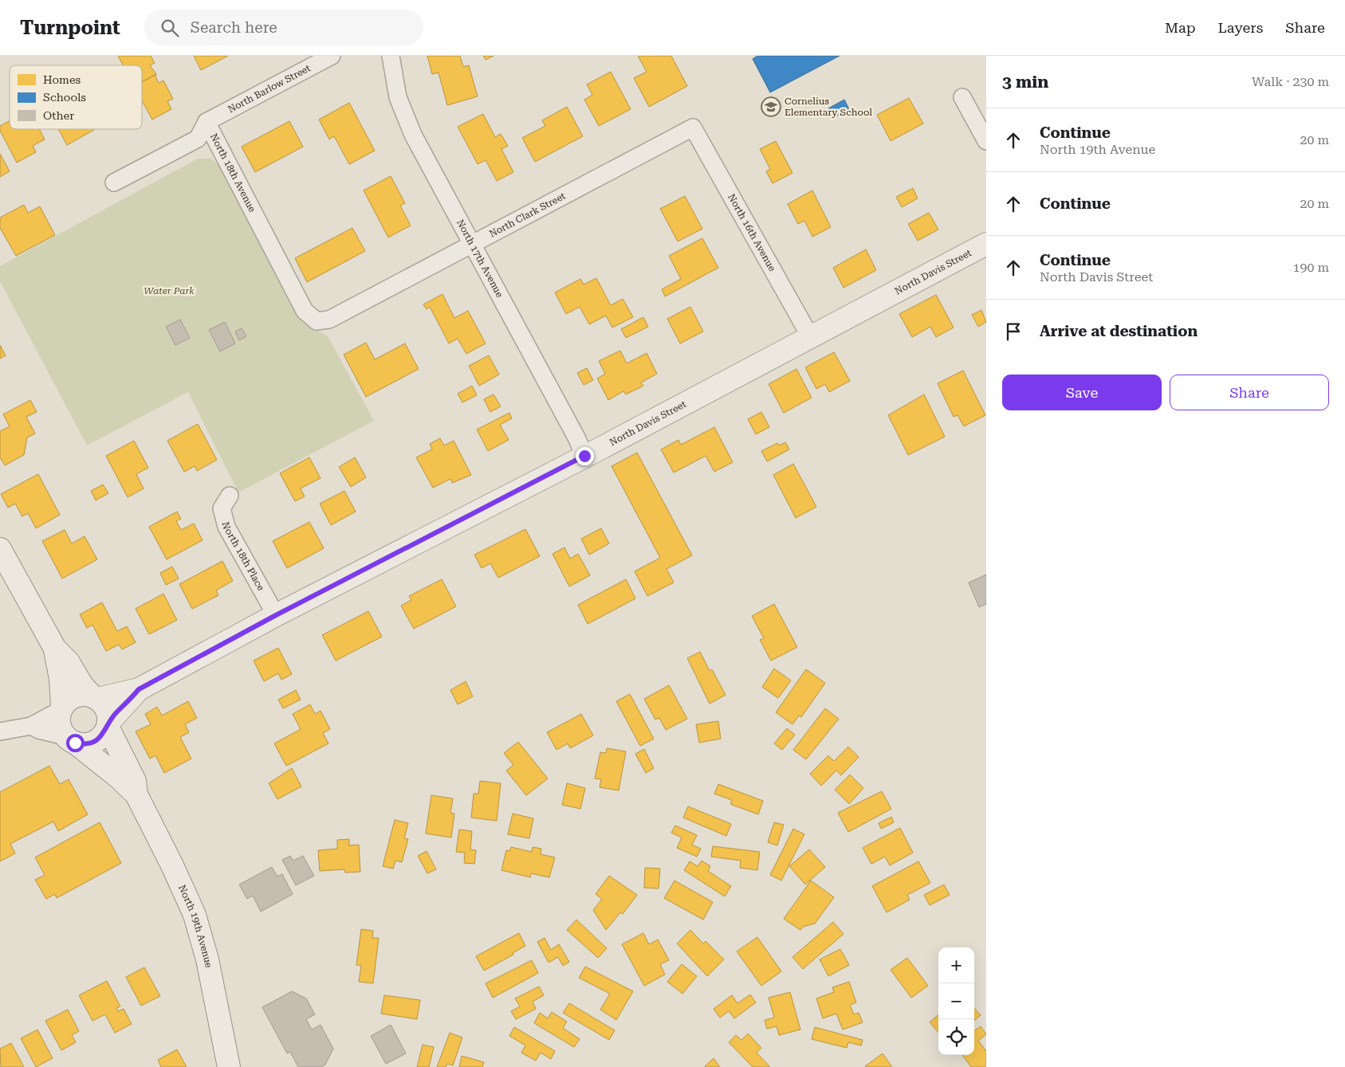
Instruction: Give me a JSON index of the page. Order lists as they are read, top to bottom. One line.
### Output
{"streets":{"street":["North Barlow Street","North 18th Avenue","North Clark Street","North 16th Avenue","North 17th Avenue","North Davis Street","North 18th Place","North 19th Avenue"]},"crossings":[["North Barlow Street","North 18th Avenue"],["North 18th Avenue","North Clark Street"],["North Clark Street","North 16th Avenue"],["North Clark Street","North 17th Avenue"],["North 16th Avenue","North Davis Street"],["North 17th Avenue","North Davis Street"],["North Davis Street","North 18th Place"]],"parks":["Water Park"],"places":{"school or university":["Cornelius Elementary School"]},"legend":["Homes","Schools","Other"],"page":{"header":"Turnpoint","search":"Search here","nav":["Map","Layers","Share"],"heading":["3 min","Walk · 230 m"],"list":[["Continue","North 19th Avenue","20 m"],["Continue","20 m"],["Continue","North Davis Street","190 m"],"Arrive at destination"],"buttons":["Save","Share"],"map_buttons":["+","−"]}}
